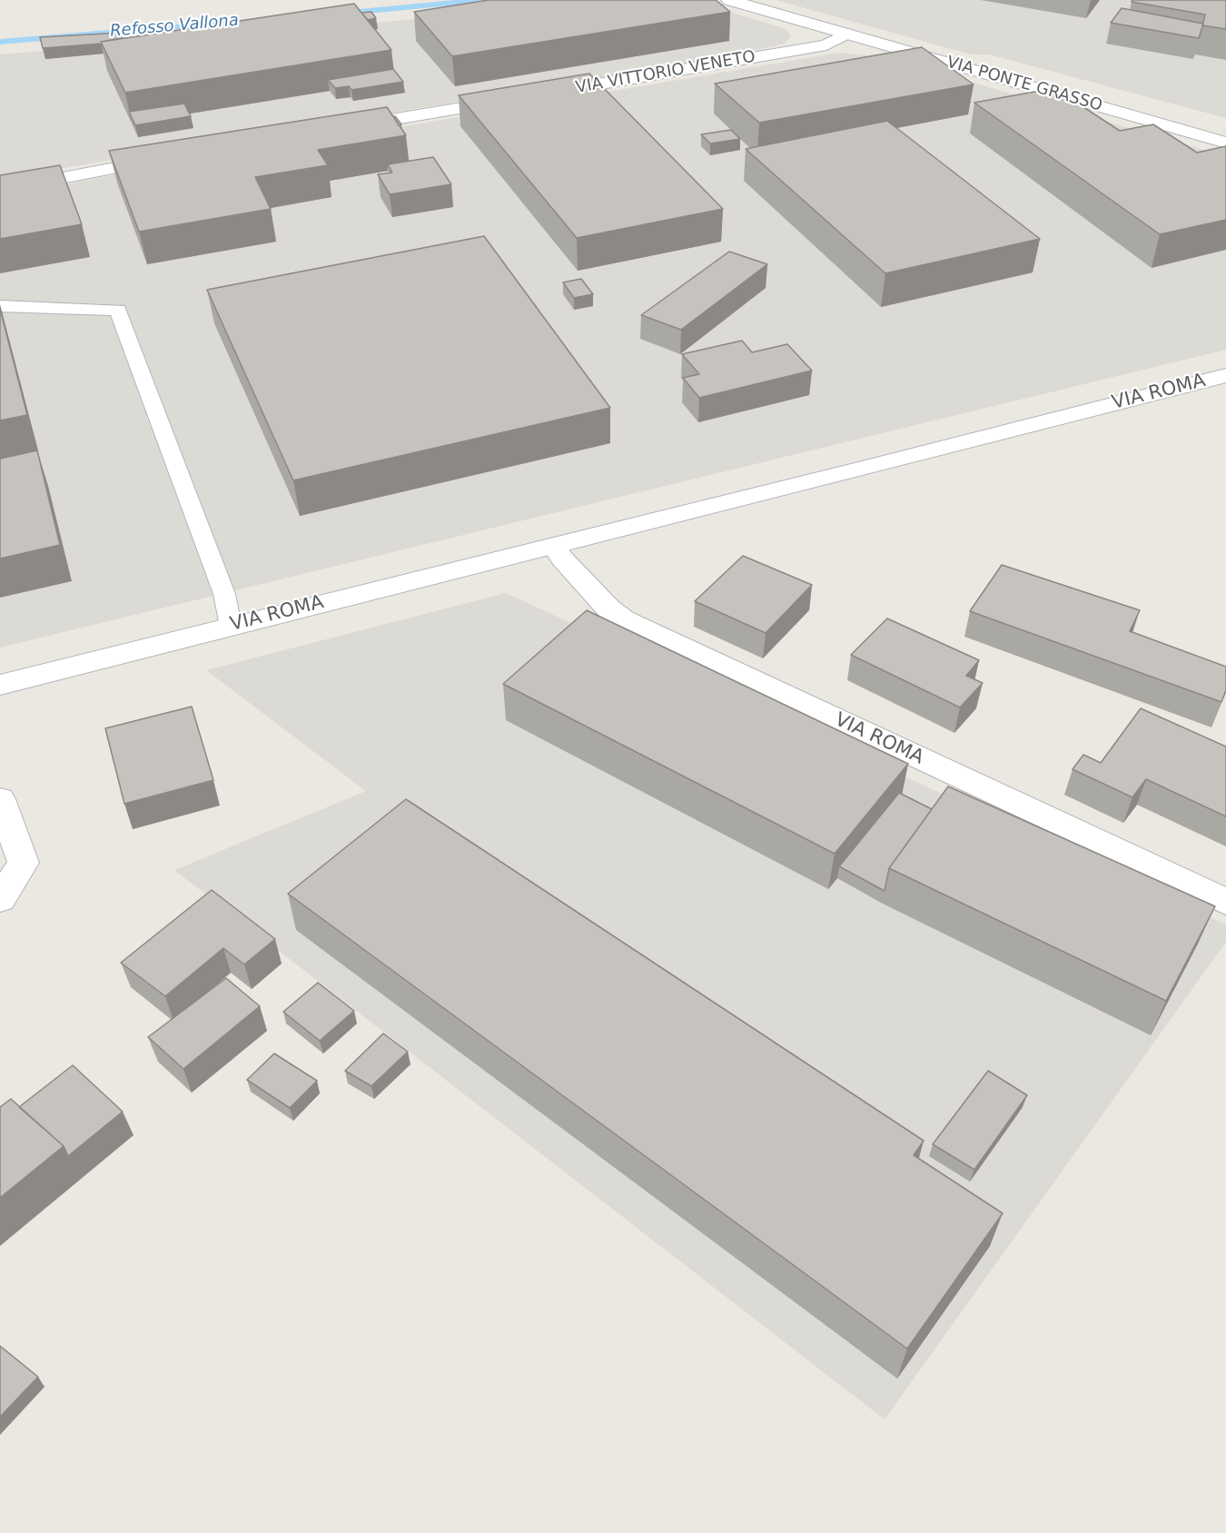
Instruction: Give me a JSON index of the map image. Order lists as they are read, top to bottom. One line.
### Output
{"streets":{"street":["VIA VITTORIO VENETO","VIA PONTE GRASSO","VIA ROMA"]},"crossings":[["VIA VITTORIO VENETO","VIA PONTE GRASSO"]],"water":["Refosso Vallona"]}
